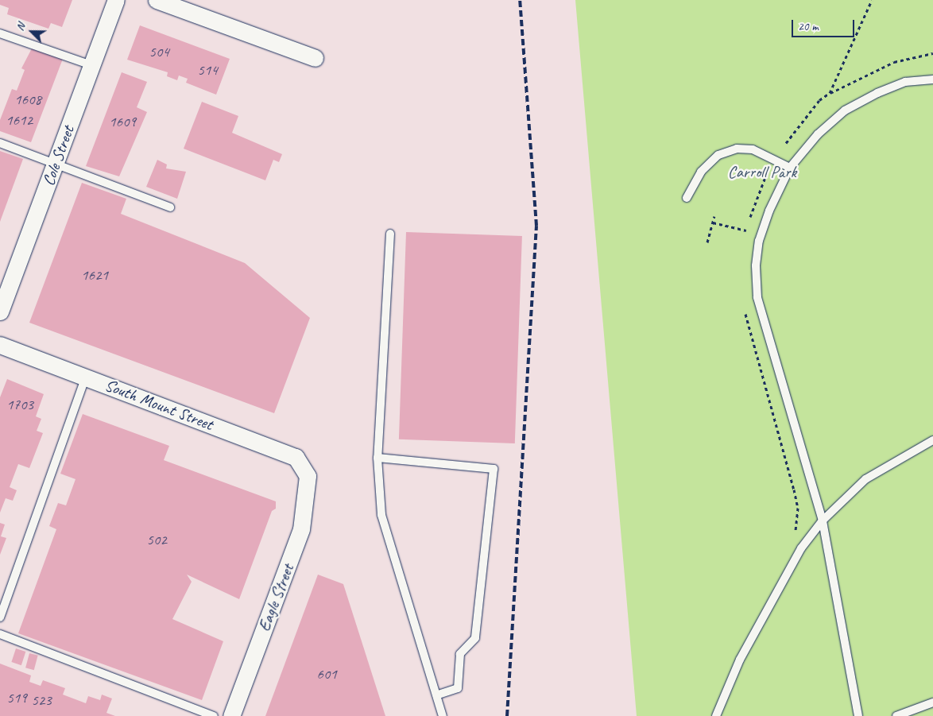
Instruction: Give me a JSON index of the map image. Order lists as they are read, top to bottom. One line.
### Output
{"streets":{"street":["Cole Street","South Mount Street","Eagle Street"]},"crossings":[["South Mount Street","Eagle Street"]],"parks":["Carroll Park"],"house_numbers":["504","514","1608","1612","1609","1621","1703","502","601","519","523"],"scale_bar":"20 m","north":"top left"}
